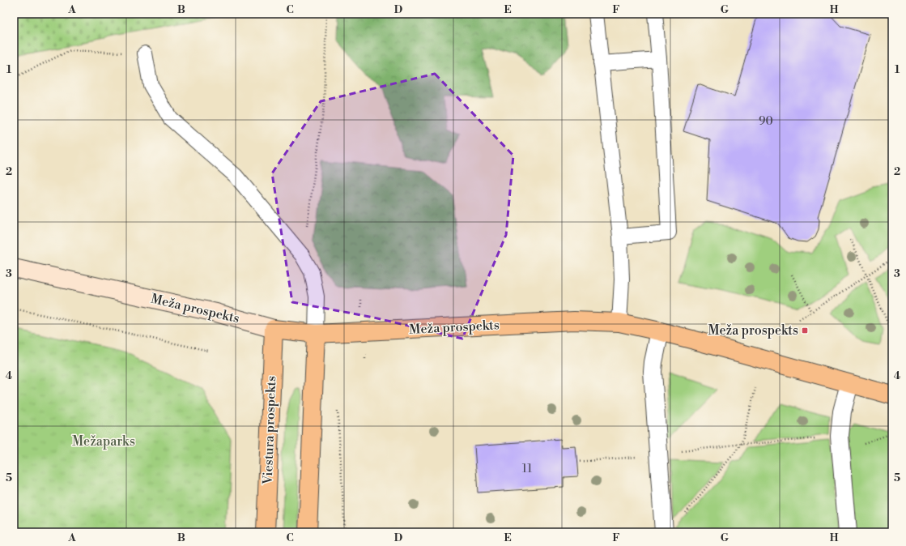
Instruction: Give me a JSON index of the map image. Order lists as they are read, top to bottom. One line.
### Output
{"streets":{"main road":["Meža prospekts","Viestura prospekts"]},"crossings":[["Meža prospekts","Viestura prospekts"]],"parks":["Mežaparks"],"places":{"transit":["Meža prospekts"]},"house_numbers":["90","11"],"grid":{"columns":["A","B","C","D","E","F","G","H"],"rows":["1","2","3","4","5"]}}
